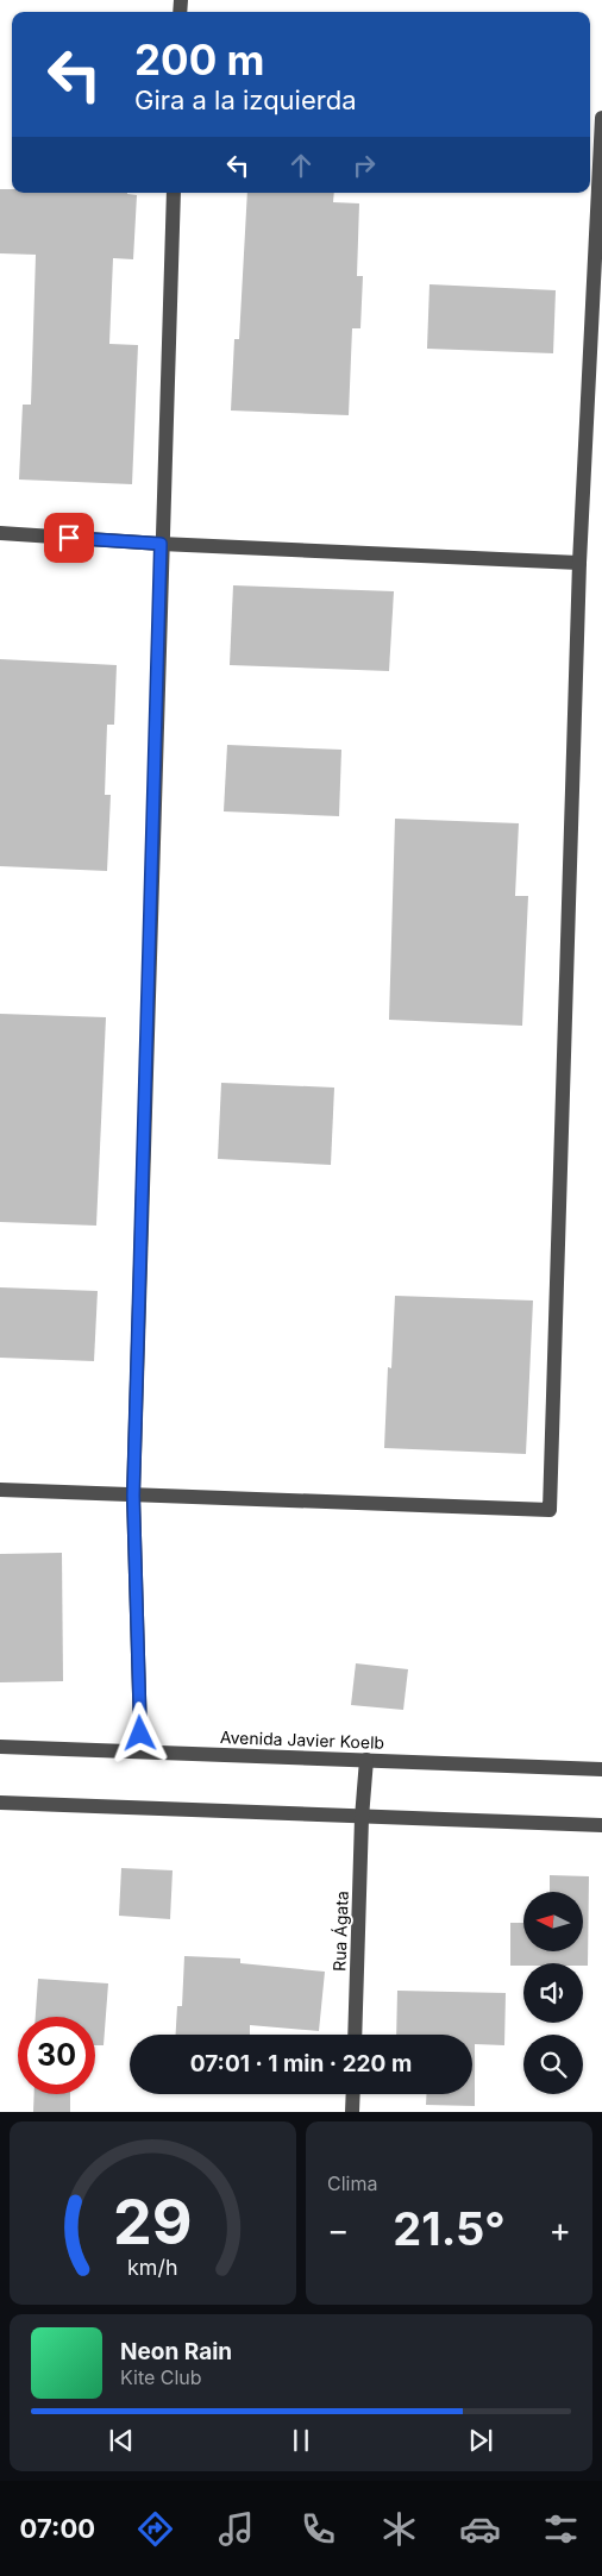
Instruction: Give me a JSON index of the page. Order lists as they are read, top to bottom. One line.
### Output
{"streets":{"street":["Avenida Javier Koelb","Rua Ágata"]},"crossings":[["Avenida Javier Koelb","Rua Ágata"]],"north":"left","page":{"turn":["200 m","Gira a la izquierda"],"limit":"30","trip":"07:01 · 1 min · 220 m","tile":"Clima","heat":["−","21.5°","+"],"song":["Neon Rain","Kite Club"],"tabs":"07:00","gauge":["29","km/h"]}}
